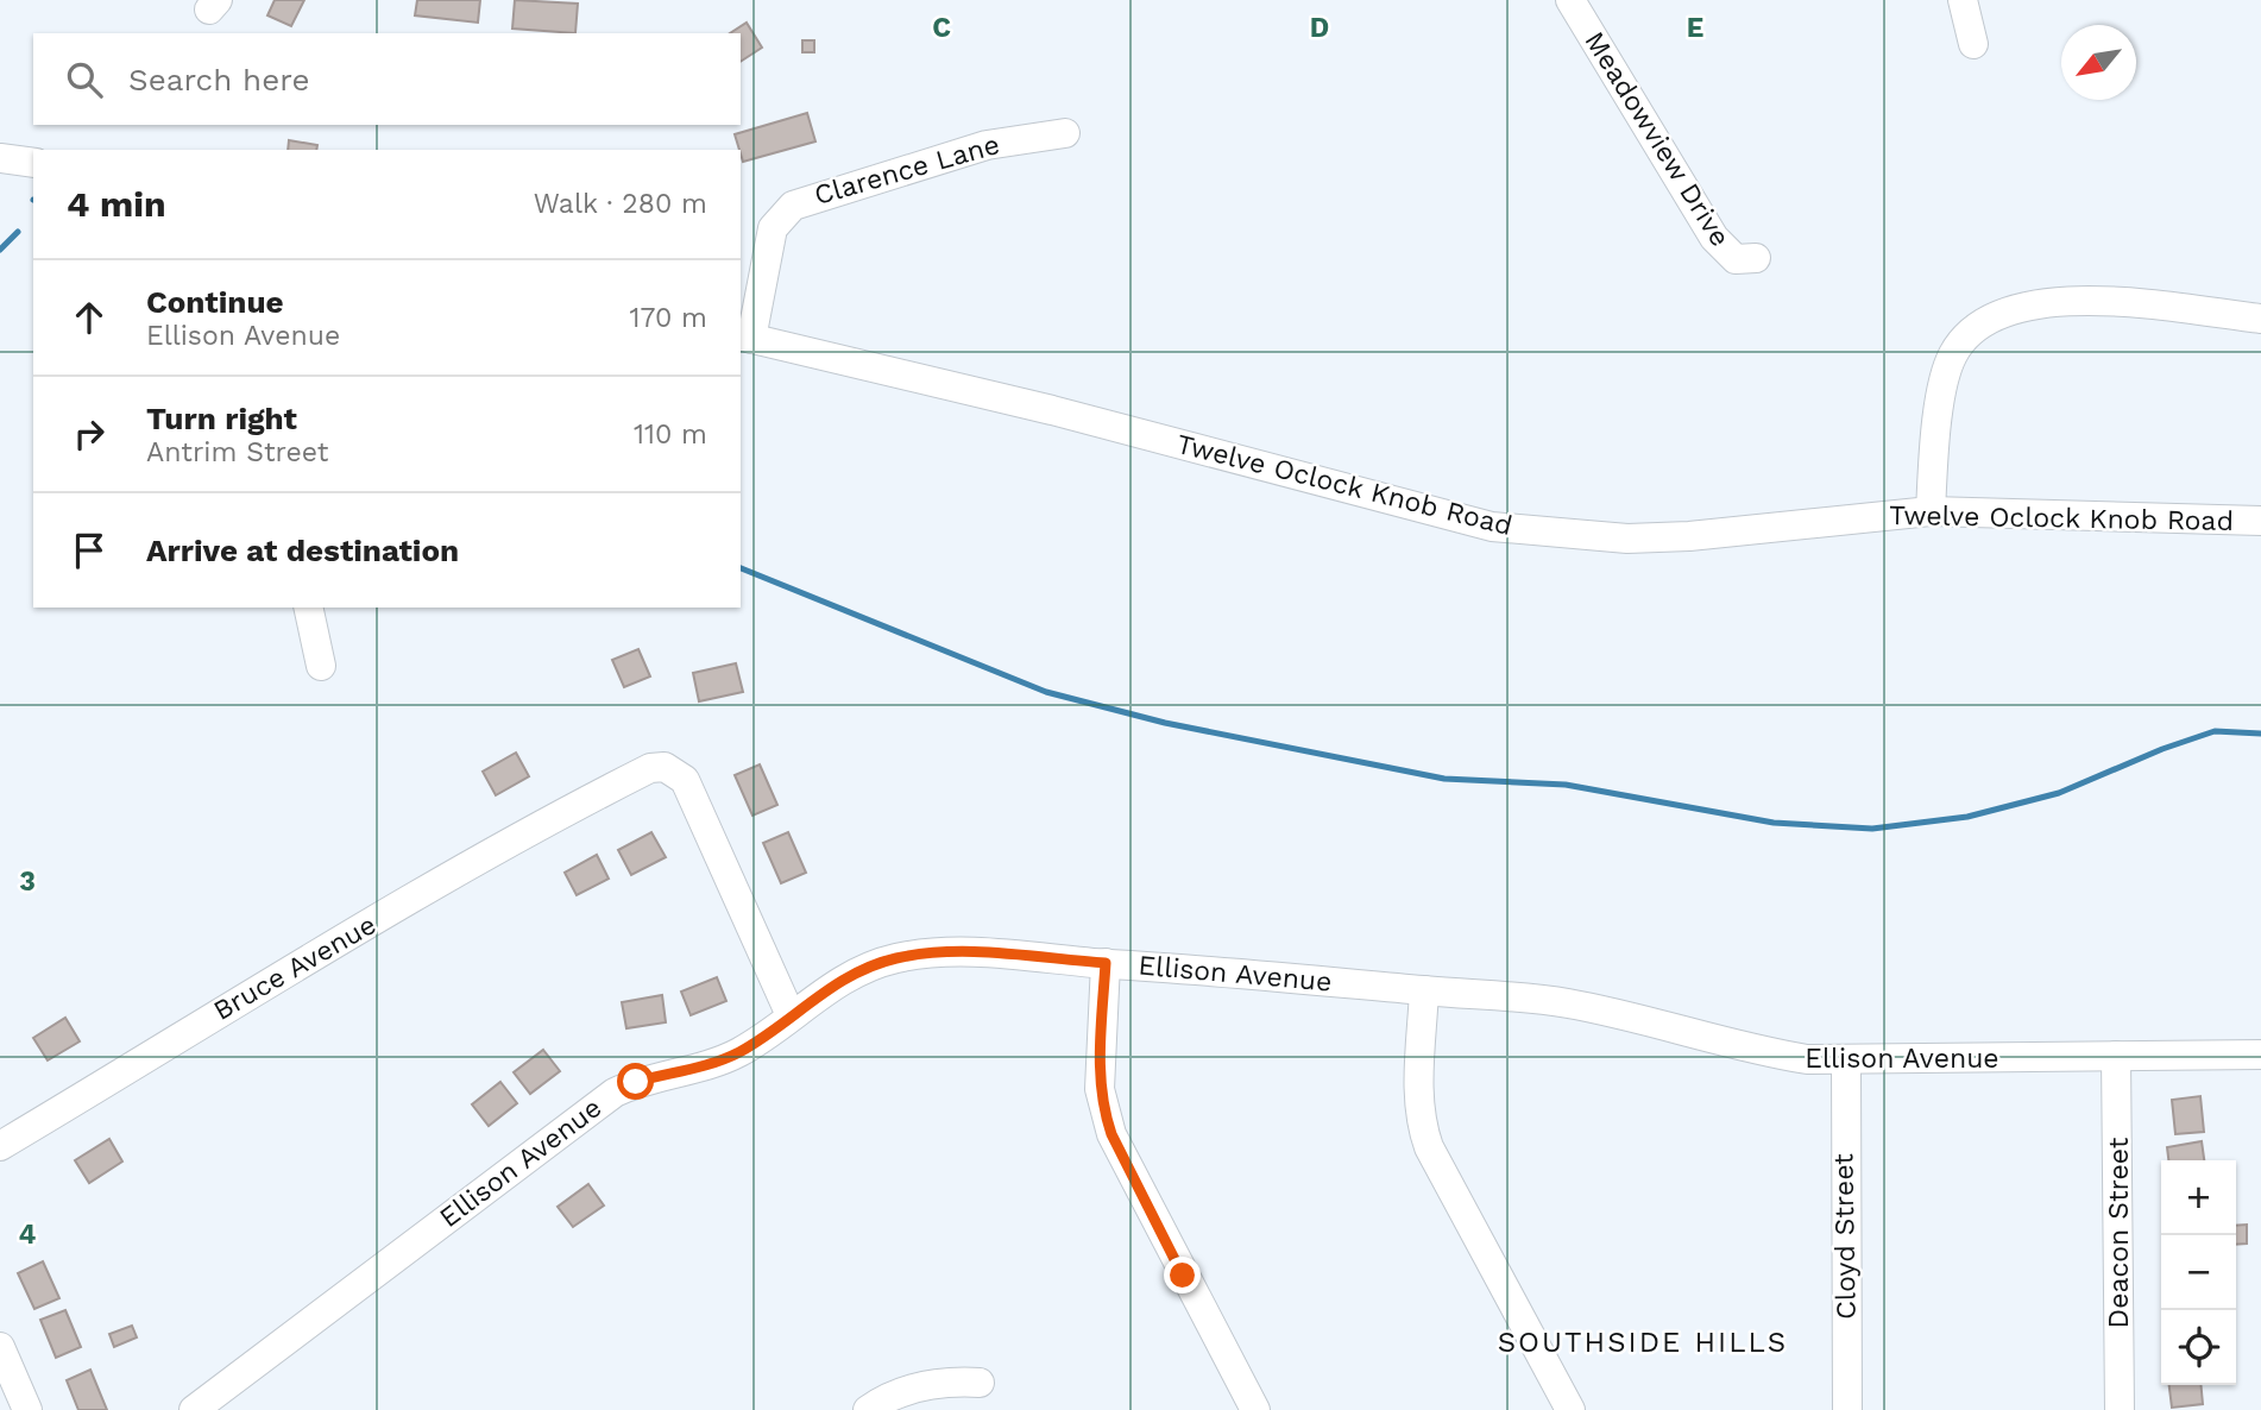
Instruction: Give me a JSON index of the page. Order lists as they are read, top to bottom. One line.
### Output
{"streets":{"street":["Meadowview Drive","Clarence Lane","Twelve Oclock Knob Road","Bruce Avenue","Ellison Avenue","Deacon Street","Cloyd Street"]},"crossings":[["Clarence Lane","Twelve Oclock Knob Road"],["Bruce Avenue","Ellison Avenue"],["Ellison Avenue","Deacon Street"],["Ellison Avenue","Cloyd Street"]],"districts":["SOUTHSIDE HILLS"],"north":"bottom left","page":{"search":"Search here","heading":["4 min","Walk · 280 m"],"list":[["Continue","Ellison Avenue","170 m"],["Turn right","Antrim Street","110 m"],"Arrive at destination"],"map_buttons":["+","−"]},"grid":{"columns":["C","D","E"],"rows":["3","4"]}}
